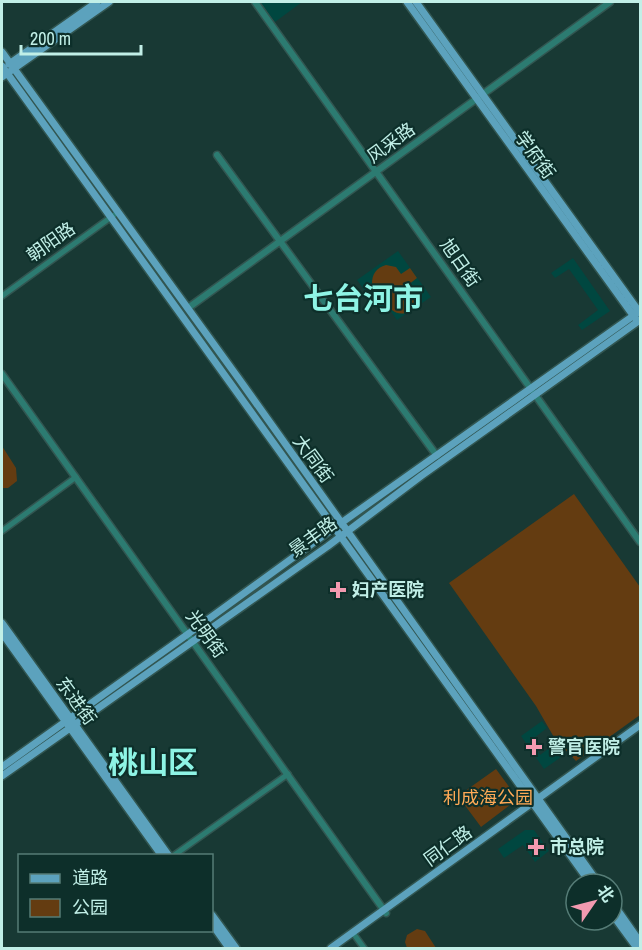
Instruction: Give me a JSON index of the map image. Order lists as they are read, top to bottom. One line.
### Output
{"streets":{"main road":["风采路","学府街","旭日街","大同街","景丰路","光明街","东进街","同仁路"],"street":["朝阳路"]},"crossings":[["风采路","学府街"],["风采路","旭日街"],["风采路","大同街"],["学府街","景丰路"],["朝阳路","大同街"],["旭日街","景丰路"],["大同街","景丰路"],["大同街","同仁路"],["景丰路","光明街"],["景丰路","东进街"],["光明街","同仁路"]],"districts":["七台河市","桃山区"],"parks":["利成海公园"],"places":{"health":["妇产医院","警官医院","市总院"]},"legend":["道路","公园"],"scale_bar":"200 m","north":"top right"}
